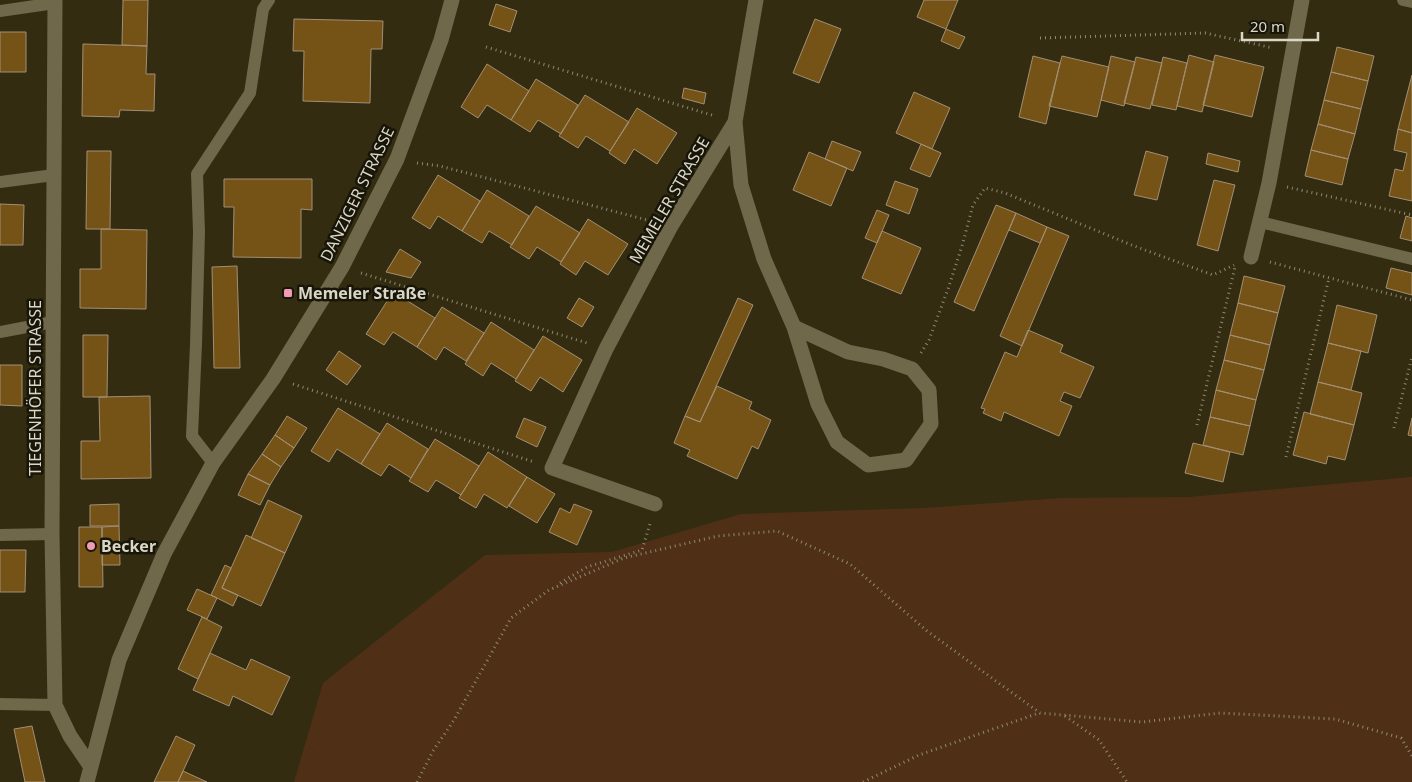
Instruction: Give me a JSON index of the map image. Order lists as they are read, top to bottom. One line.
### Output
{"streets":{"street":["DANZIGER STRASSE","MEMELER STRASSE","TIEGENHÖFER STRASSE"]},"crossings":[["DANZIGER STRASSE","TIEGENHÖFER STRASSE"]],"places":{"transit":["Memeler Straße"],"other":["Becker"]},"scale_bar":"20 m"}
